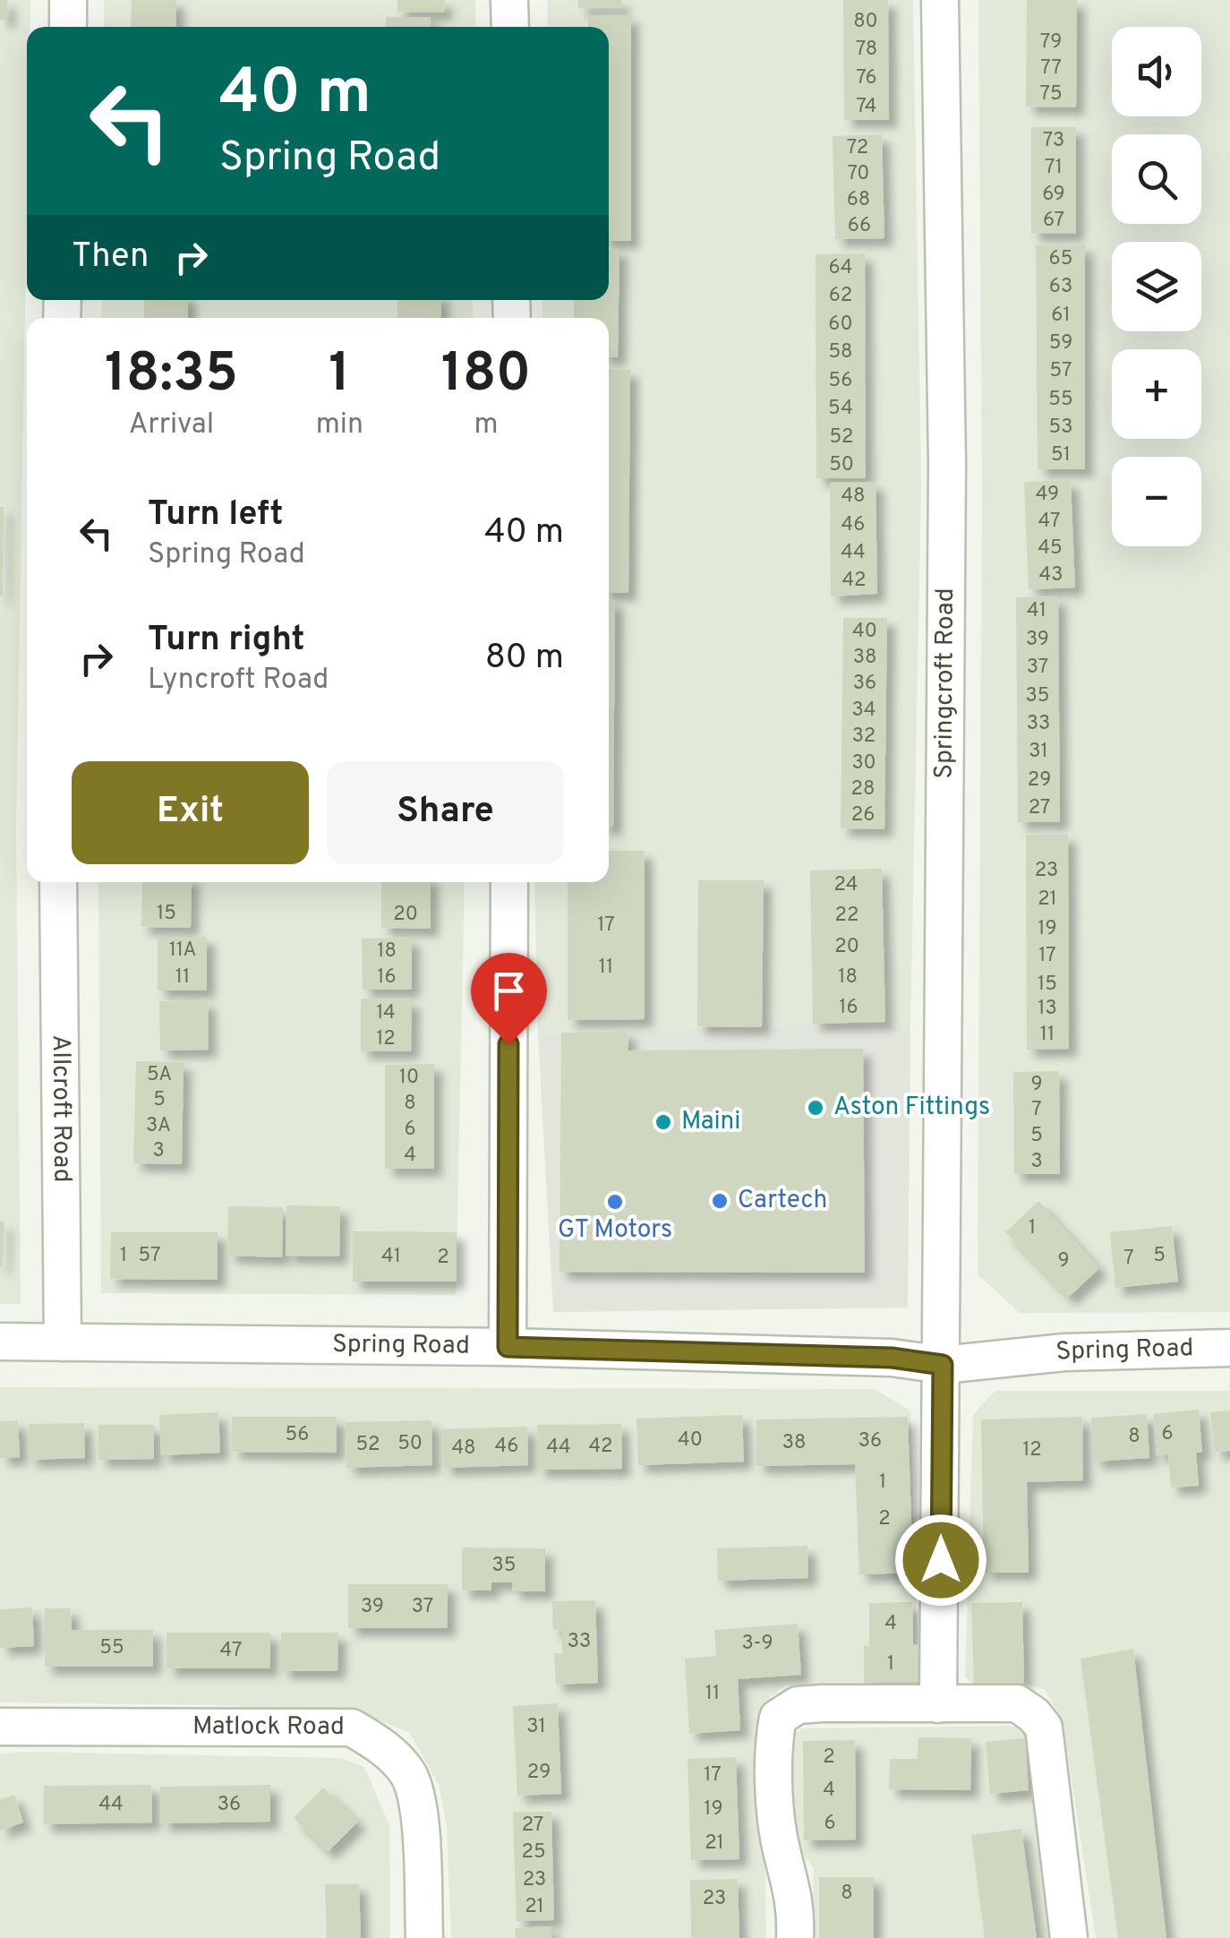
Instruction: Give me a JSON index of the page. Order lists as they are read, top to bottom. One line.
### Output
{"streets":{"street":["Springcroft Road","Allcroft Road","Spring Road","Matlock Road"]},"crossings":[["Springcroft Road","Spring Road"],["Allcroft Road","Spring Road"]],"places":["Aston Fittings","Maini","Cartech","GT Motors"],"house_numbers":["80","79","78","77","76","75","74","73","72","71","70","69","68","67","66","65","64","63","62","61","60","59","58","57","56","55","54","53","52","51","50","49","48","47","46","45","44","43","42","41","40","39","38","37","36","35","34","33","32","31","30","29","28","27","26","23","24","21","15","20","22","17","19","20","11A","18","17","11","11","16","18","15","16","13","14","11","12","5A","10","9","5","8","7","3A","6","5","3","4","3","1","1","57","5","41","2","7","9","6","56","8","40","36","38","50","52","46","42","44","48","12","1","2","35","39","37","4","33","3-9","55","47","1","11","31","2","29","17","4","44","36","19","6","27","21","25","23","8","23","21"],"page":{"map_buttons":["+","−"],"turn":["40 m","Spring Road"],"then":"Then","eta":["18:35","Arrival","1","min","180","m"],"list":[{"name":"Turn left","note":"Spring Road","value":"40 m"},{"name":"Turn right","note":"Lyncroft Road","value":"80 m"}],"buttons":["Exit","Share"]}}
